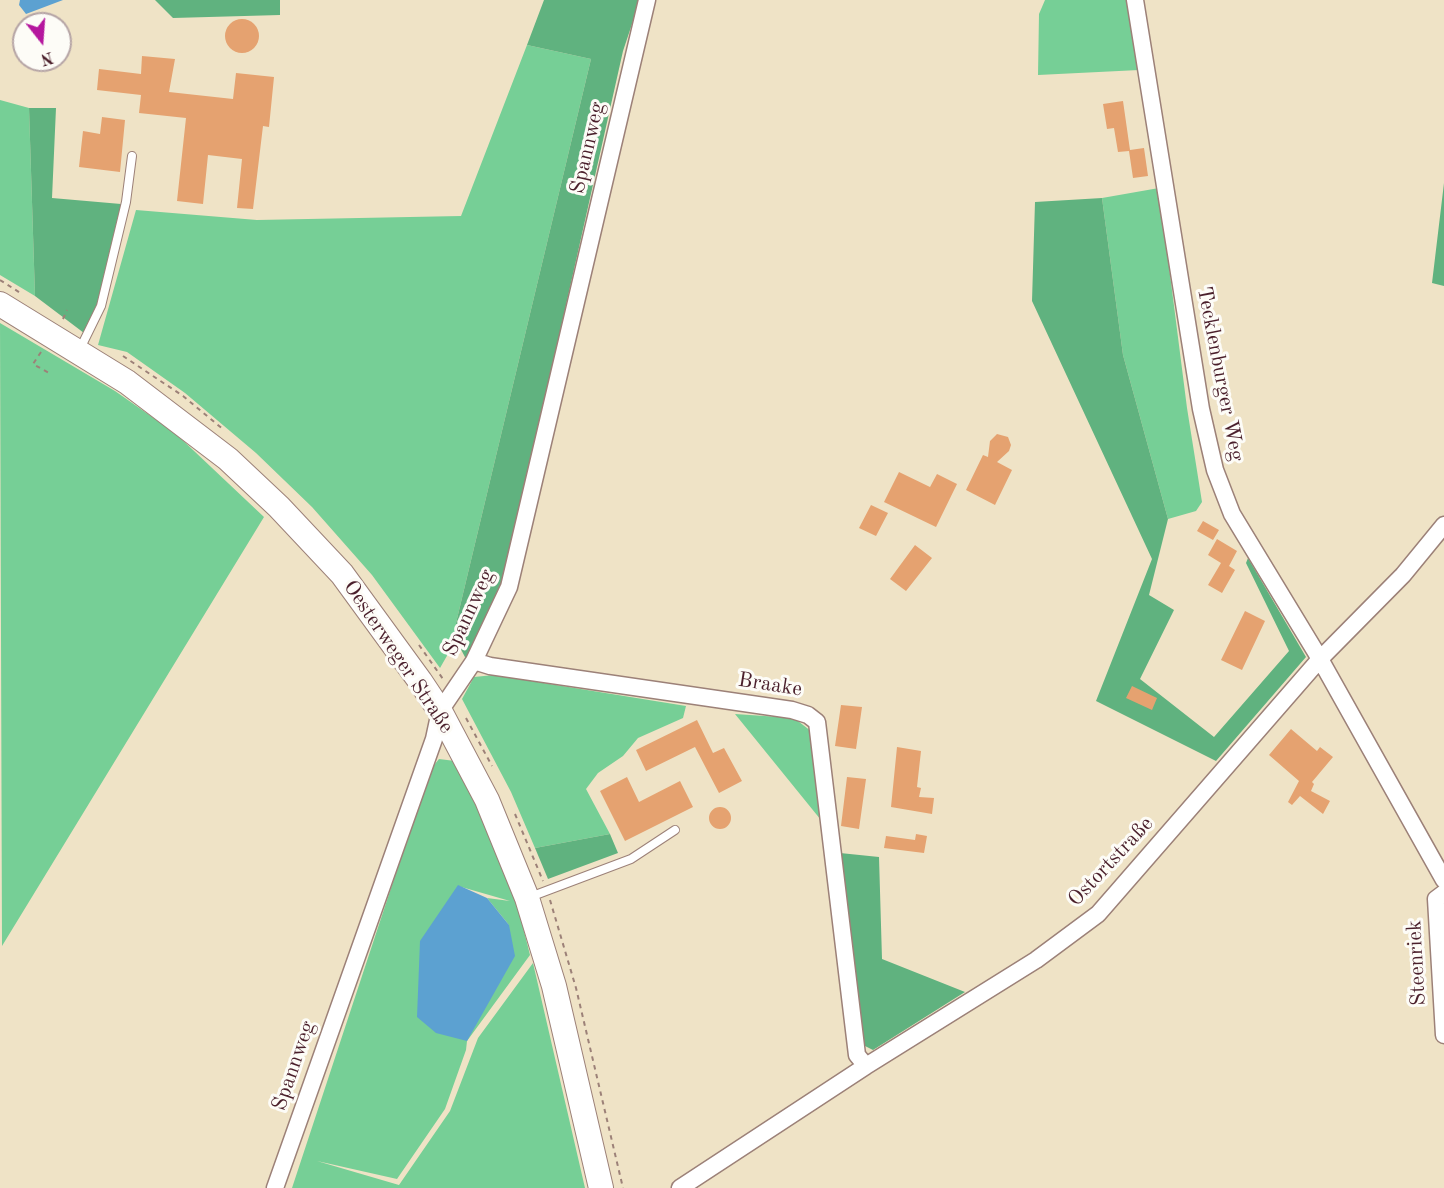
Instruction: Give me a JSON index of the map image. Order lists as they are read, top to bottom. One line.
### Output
{"streets":{"street":["Spannweg","Tecklenburger Weg","Oesterweger Straße","Braake","Ostortstraße","Steenriek"]},"crossings":[["Spannweg","Oesterweger Straße"],["Spannweg","Braake"],["Tecklenburger Weg","Ostortstraße"],["Braake","Ostortstraße"]],"north":"bottom"}
